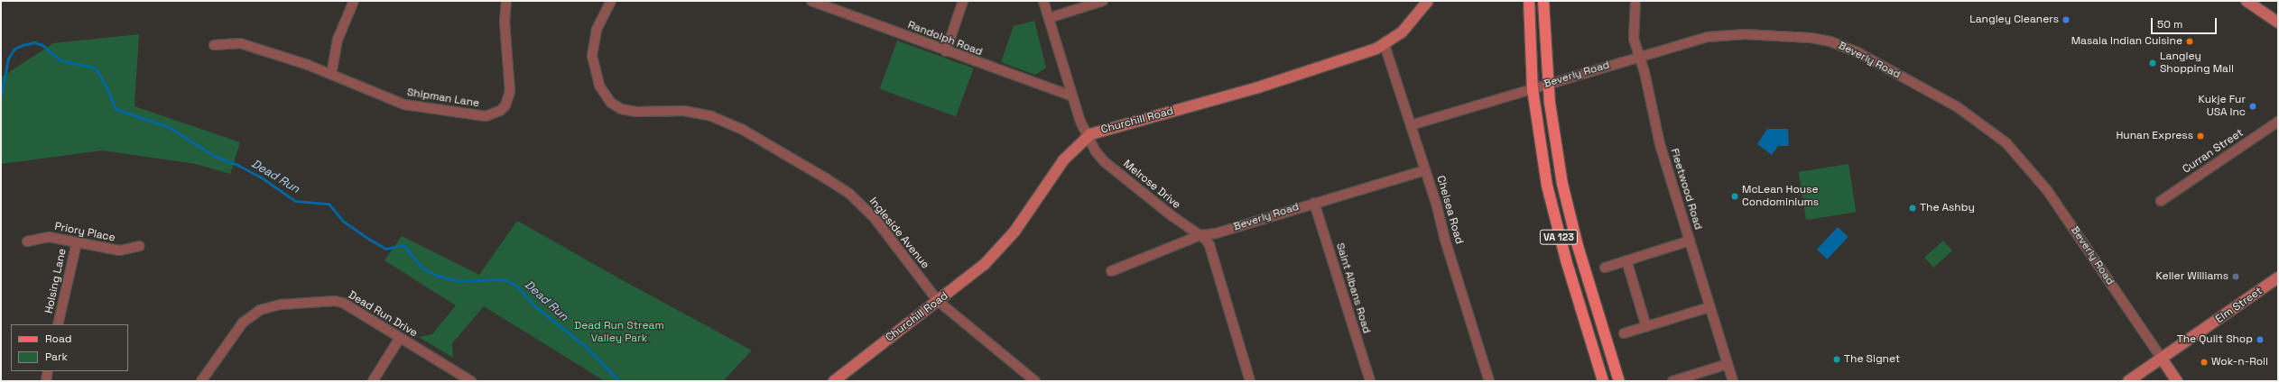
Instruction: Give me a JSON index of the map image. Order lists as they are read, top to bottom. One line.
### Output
{"streets":{"main road":["VA 123"],"street":["Randolph Road","Beverly Road","Shipman Lane","Churchill Road","Curran Street","Melrose Drive","Fleetwood Road","Chelsea Road","Priory Place","Ingleside Avenue","Holsing Lane","Saint Albans Road","Elm Street","Dead Run Drive"]},"crossings":[["Randolph Road","Melrose Drive"],["Beverly Road","Melrose Drive"],["Beverly Road","Fleetwood Road"],["Beverly Road","Chelsea Road"],["Beverly Road","VA 123"],["Beverly Road","Saint Albans Road"],["Beverly Road","Elm Street"],["Churchill Road","Melrose Drive"],["Churchill Road","Chelsea Road"],["Churchill Road","Ingleside Avenue"],["Priory Place","Holsing Lane"]],"water":["Dead Run"],"parks":["Dead Run Stream Valley Park"],"places":["Langley Cleaners","Masala Indian Cuisine","Langley Shopping Mall","Kukje Fur USA Inc","Hunan Express","McLean House Condominiums","The Ashby","Keller Williams","The Quilt Shop","The Signet","Wok-n-Roll"],"legend":["Road","Park"],"scale_bar":"50 m"}
